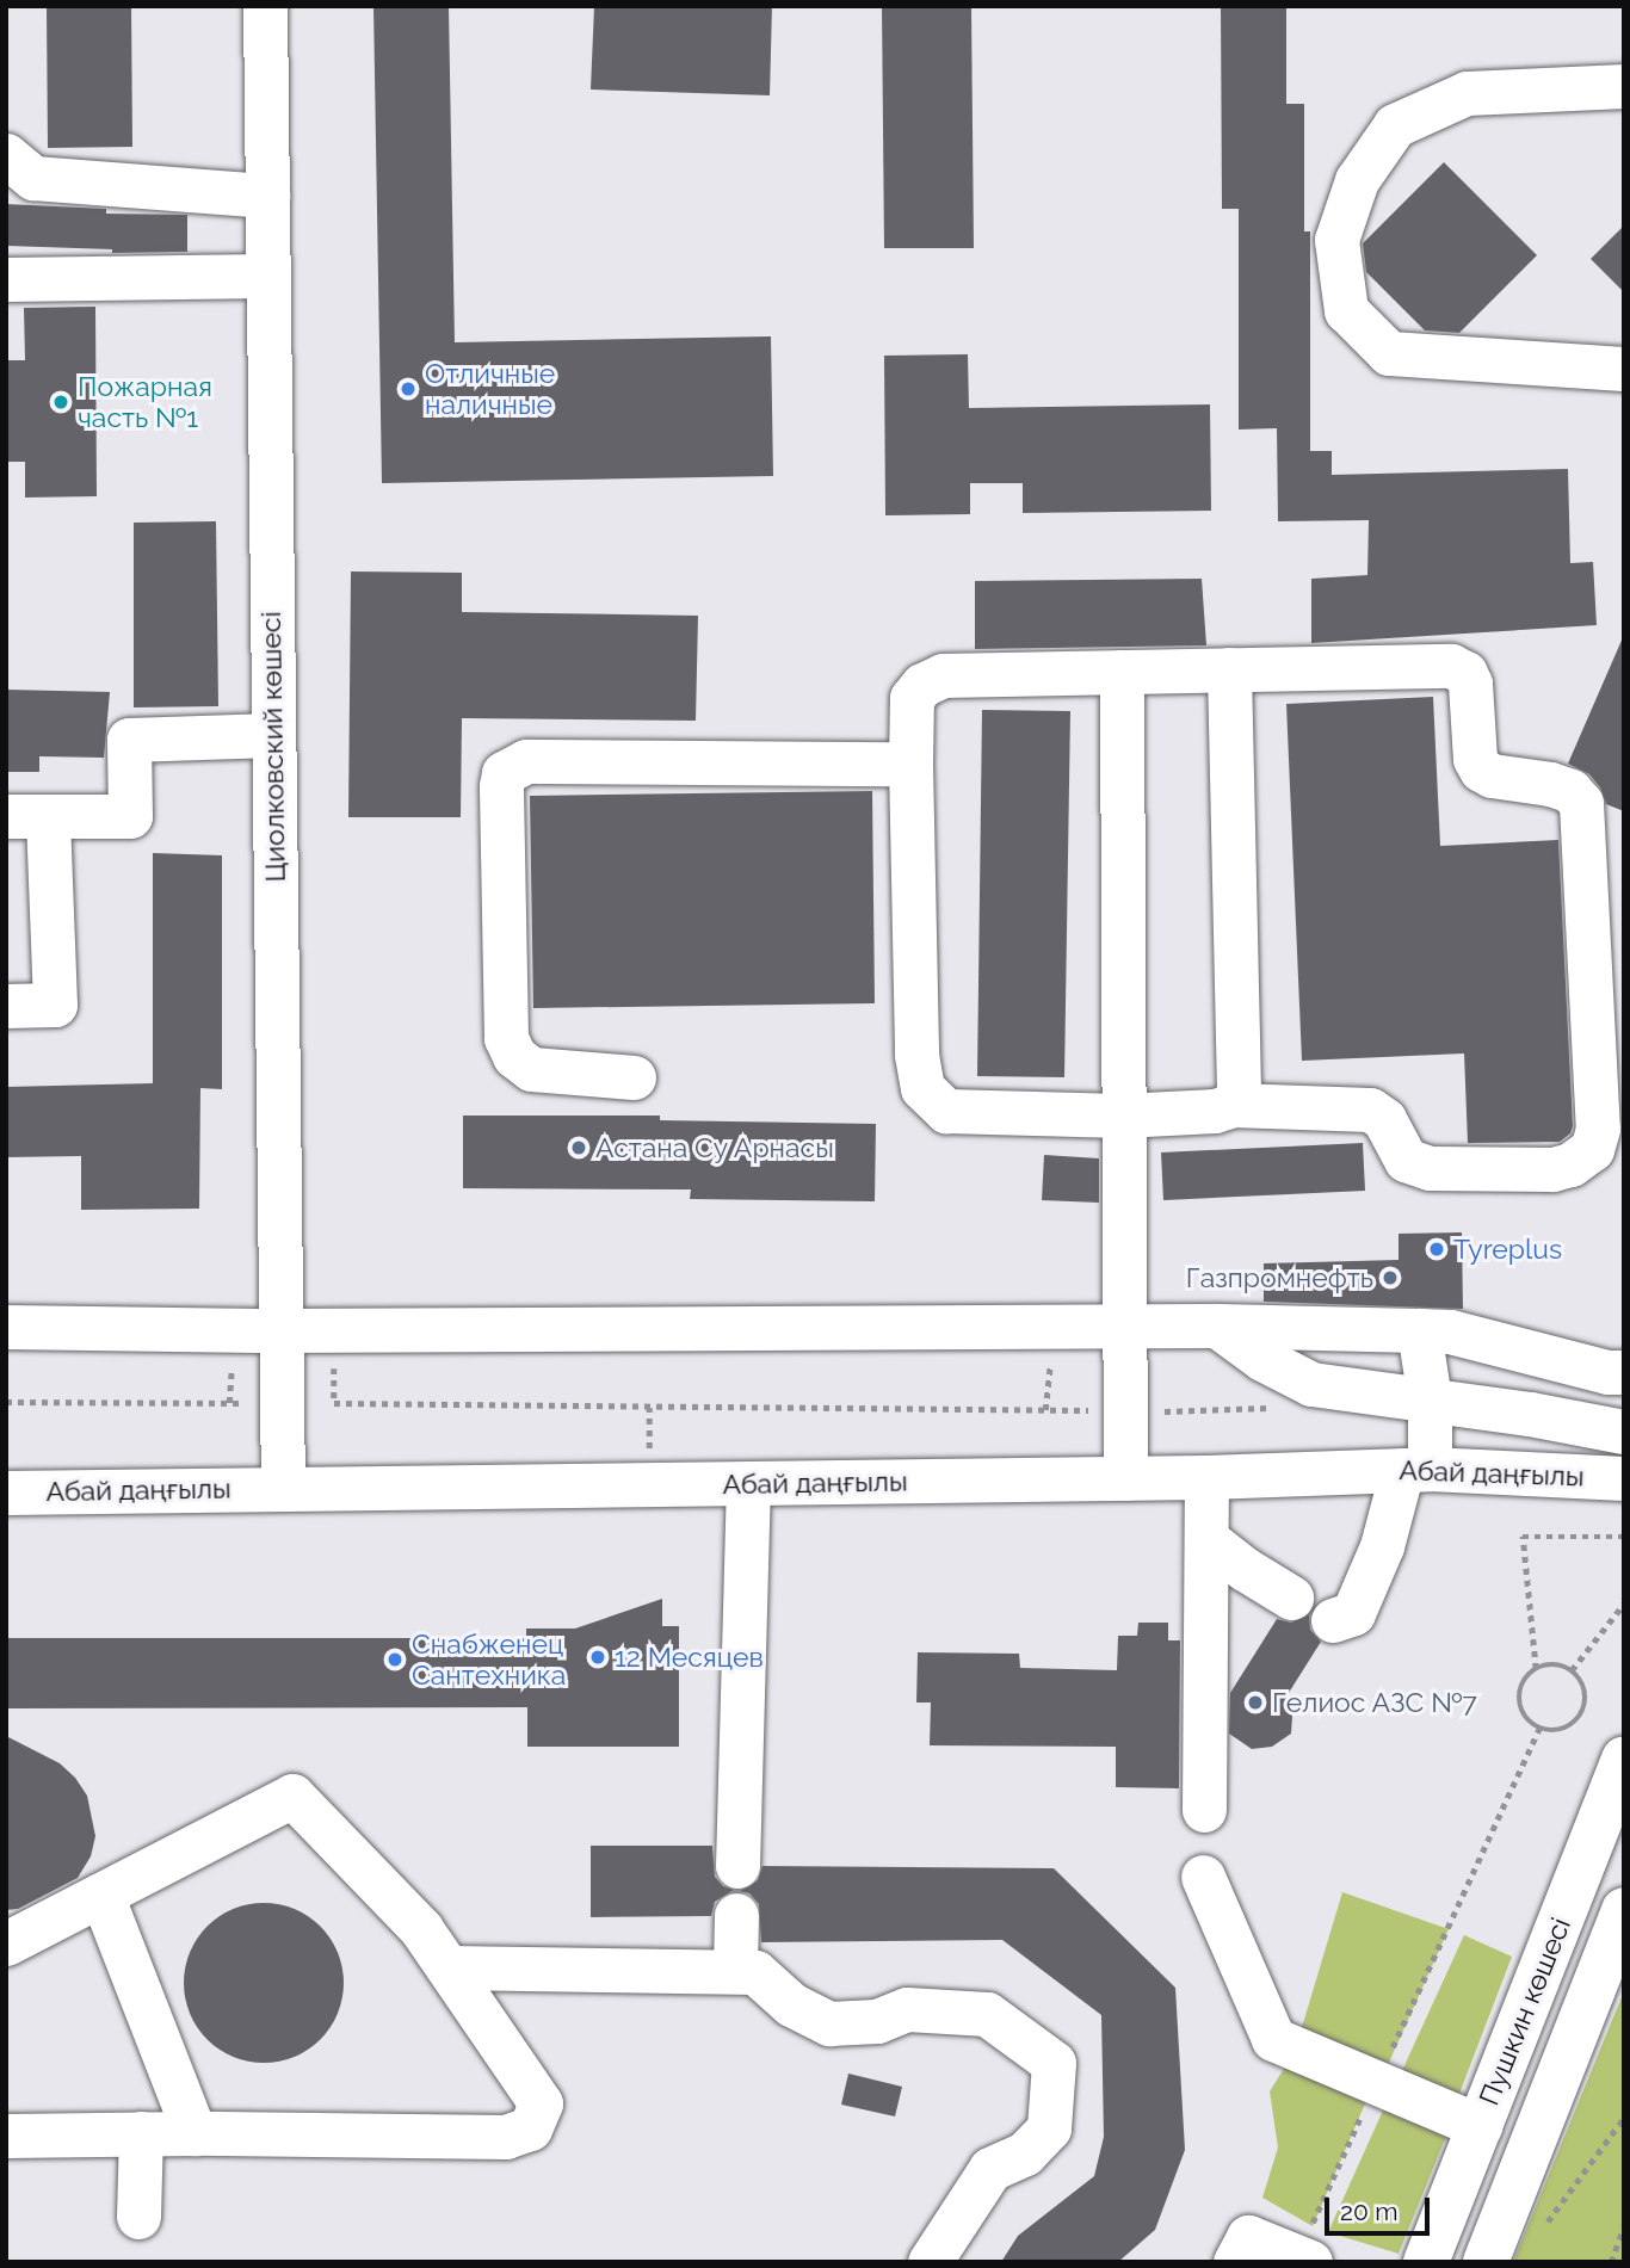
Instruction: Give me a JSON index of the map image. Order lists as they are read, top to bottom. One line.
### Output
{"streets":{"main road":["Пушкин көшесі"],"street":["Циолковский көшесі","Абай даңғылы"]},"crossings":[["Циолковский көшесі","Абай даңғылы"]],"places":["Отличные наличные","Пожарная часть №1","Астана Су Арнасы","Tyreplus","Газпромнефть","12 Месяцев","Снабженец Сантехника","Гелиос АЗС №7"],"scale_bar":"20 m"}
